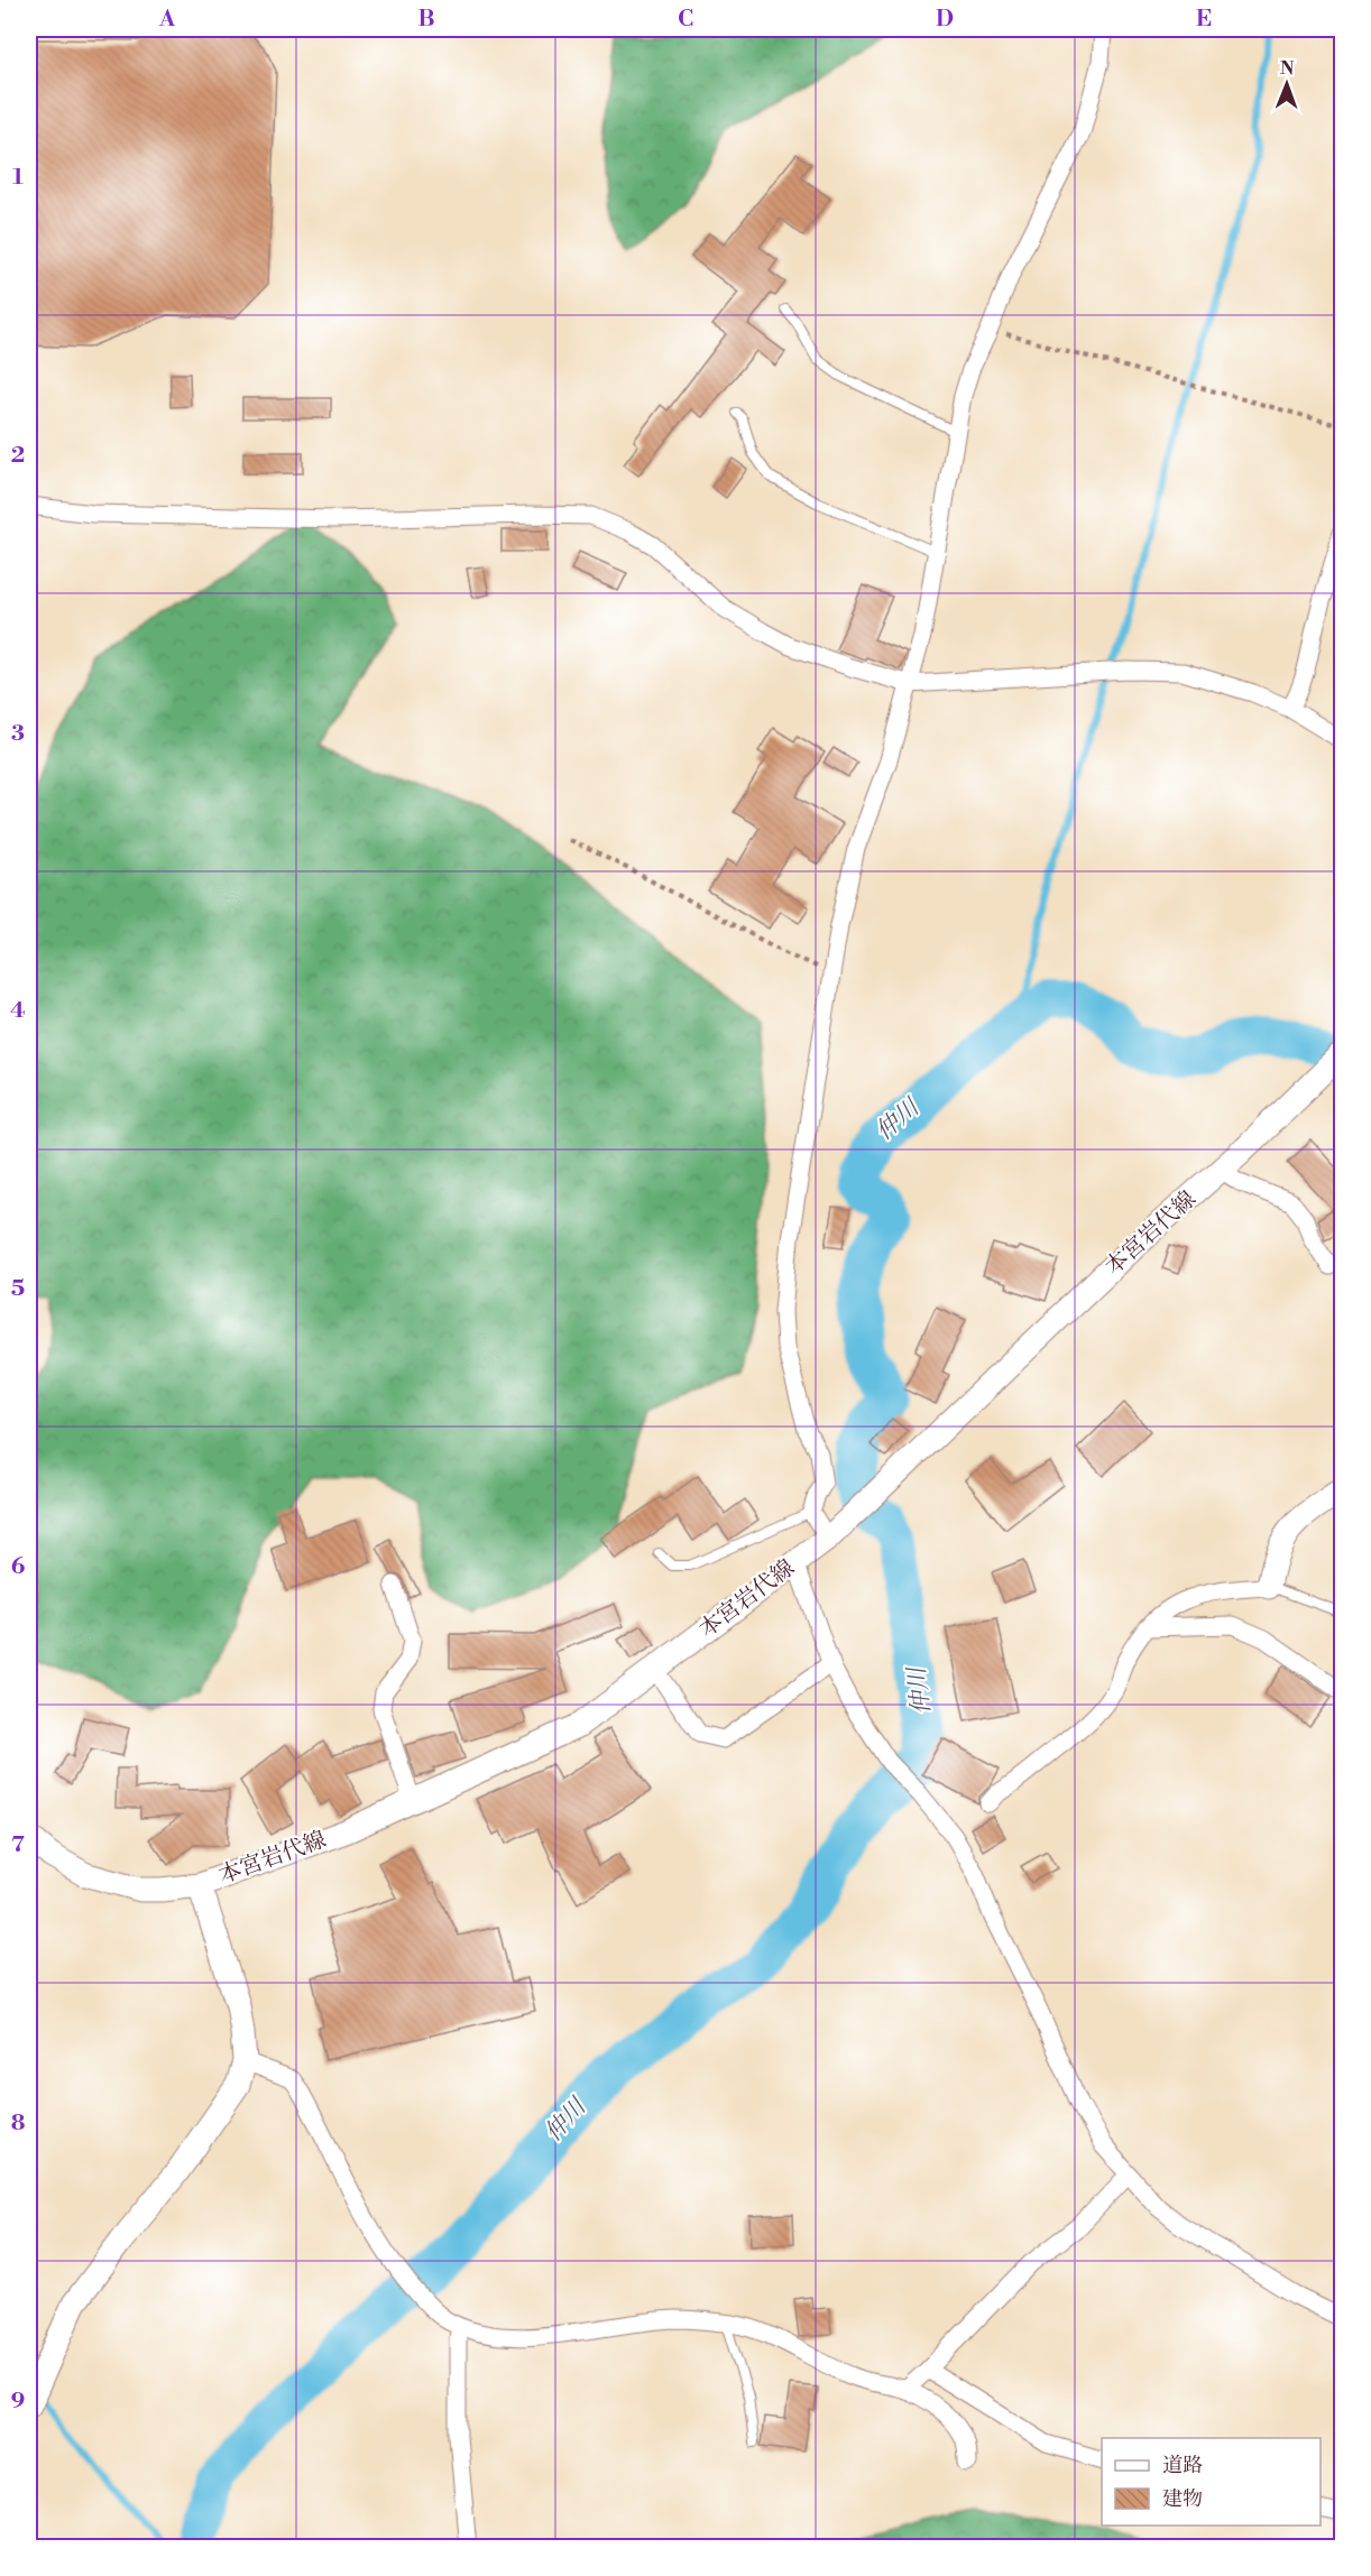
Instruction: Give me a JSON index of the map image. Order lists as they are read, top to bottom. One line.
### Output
{"streets":{"main road":["本宮岩代線"]},"water":["仲川"],"legend":["道路","建物"],"north":"top","grid":{"columns":["A","B","C","D","E"],"rows":["1","2","3","4","5","6","7","8","9"]}}
